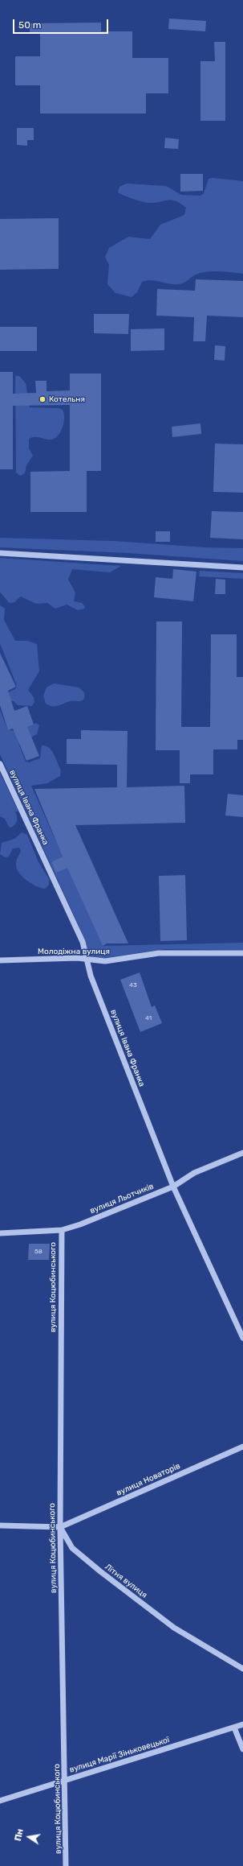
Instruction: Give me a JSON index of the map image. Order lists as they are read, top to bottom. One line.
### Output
{"streets":{"street":["вулиця Івана Франка","Молодіжна вулиця","вулиця Льотчиків","вулиця Коцюбинського","вулиця Новаторів","Літня вулиця","вулиця Марії Зіньковецької"]},"crossings":[["вулиця Івана Франка","Молодіжна вулиця"],["вулиця Івана Франка","вулиця Льотчиків"],["вулиця Льотчиків","вулиця Коцюбинського"],["вулиця Коцюбинського","вулиця Новаторів"],["вулиця Коцюбинського","Літня вулиця"],["вулиця Коцюбинського","вулиця Марії Зіньковецької"],["вулиця Новаторів","Літня вулиця"]],"places":["Котельня"],"house_numbers":["43","41","58"],"scale_bar":"50 m","north":"left"}
